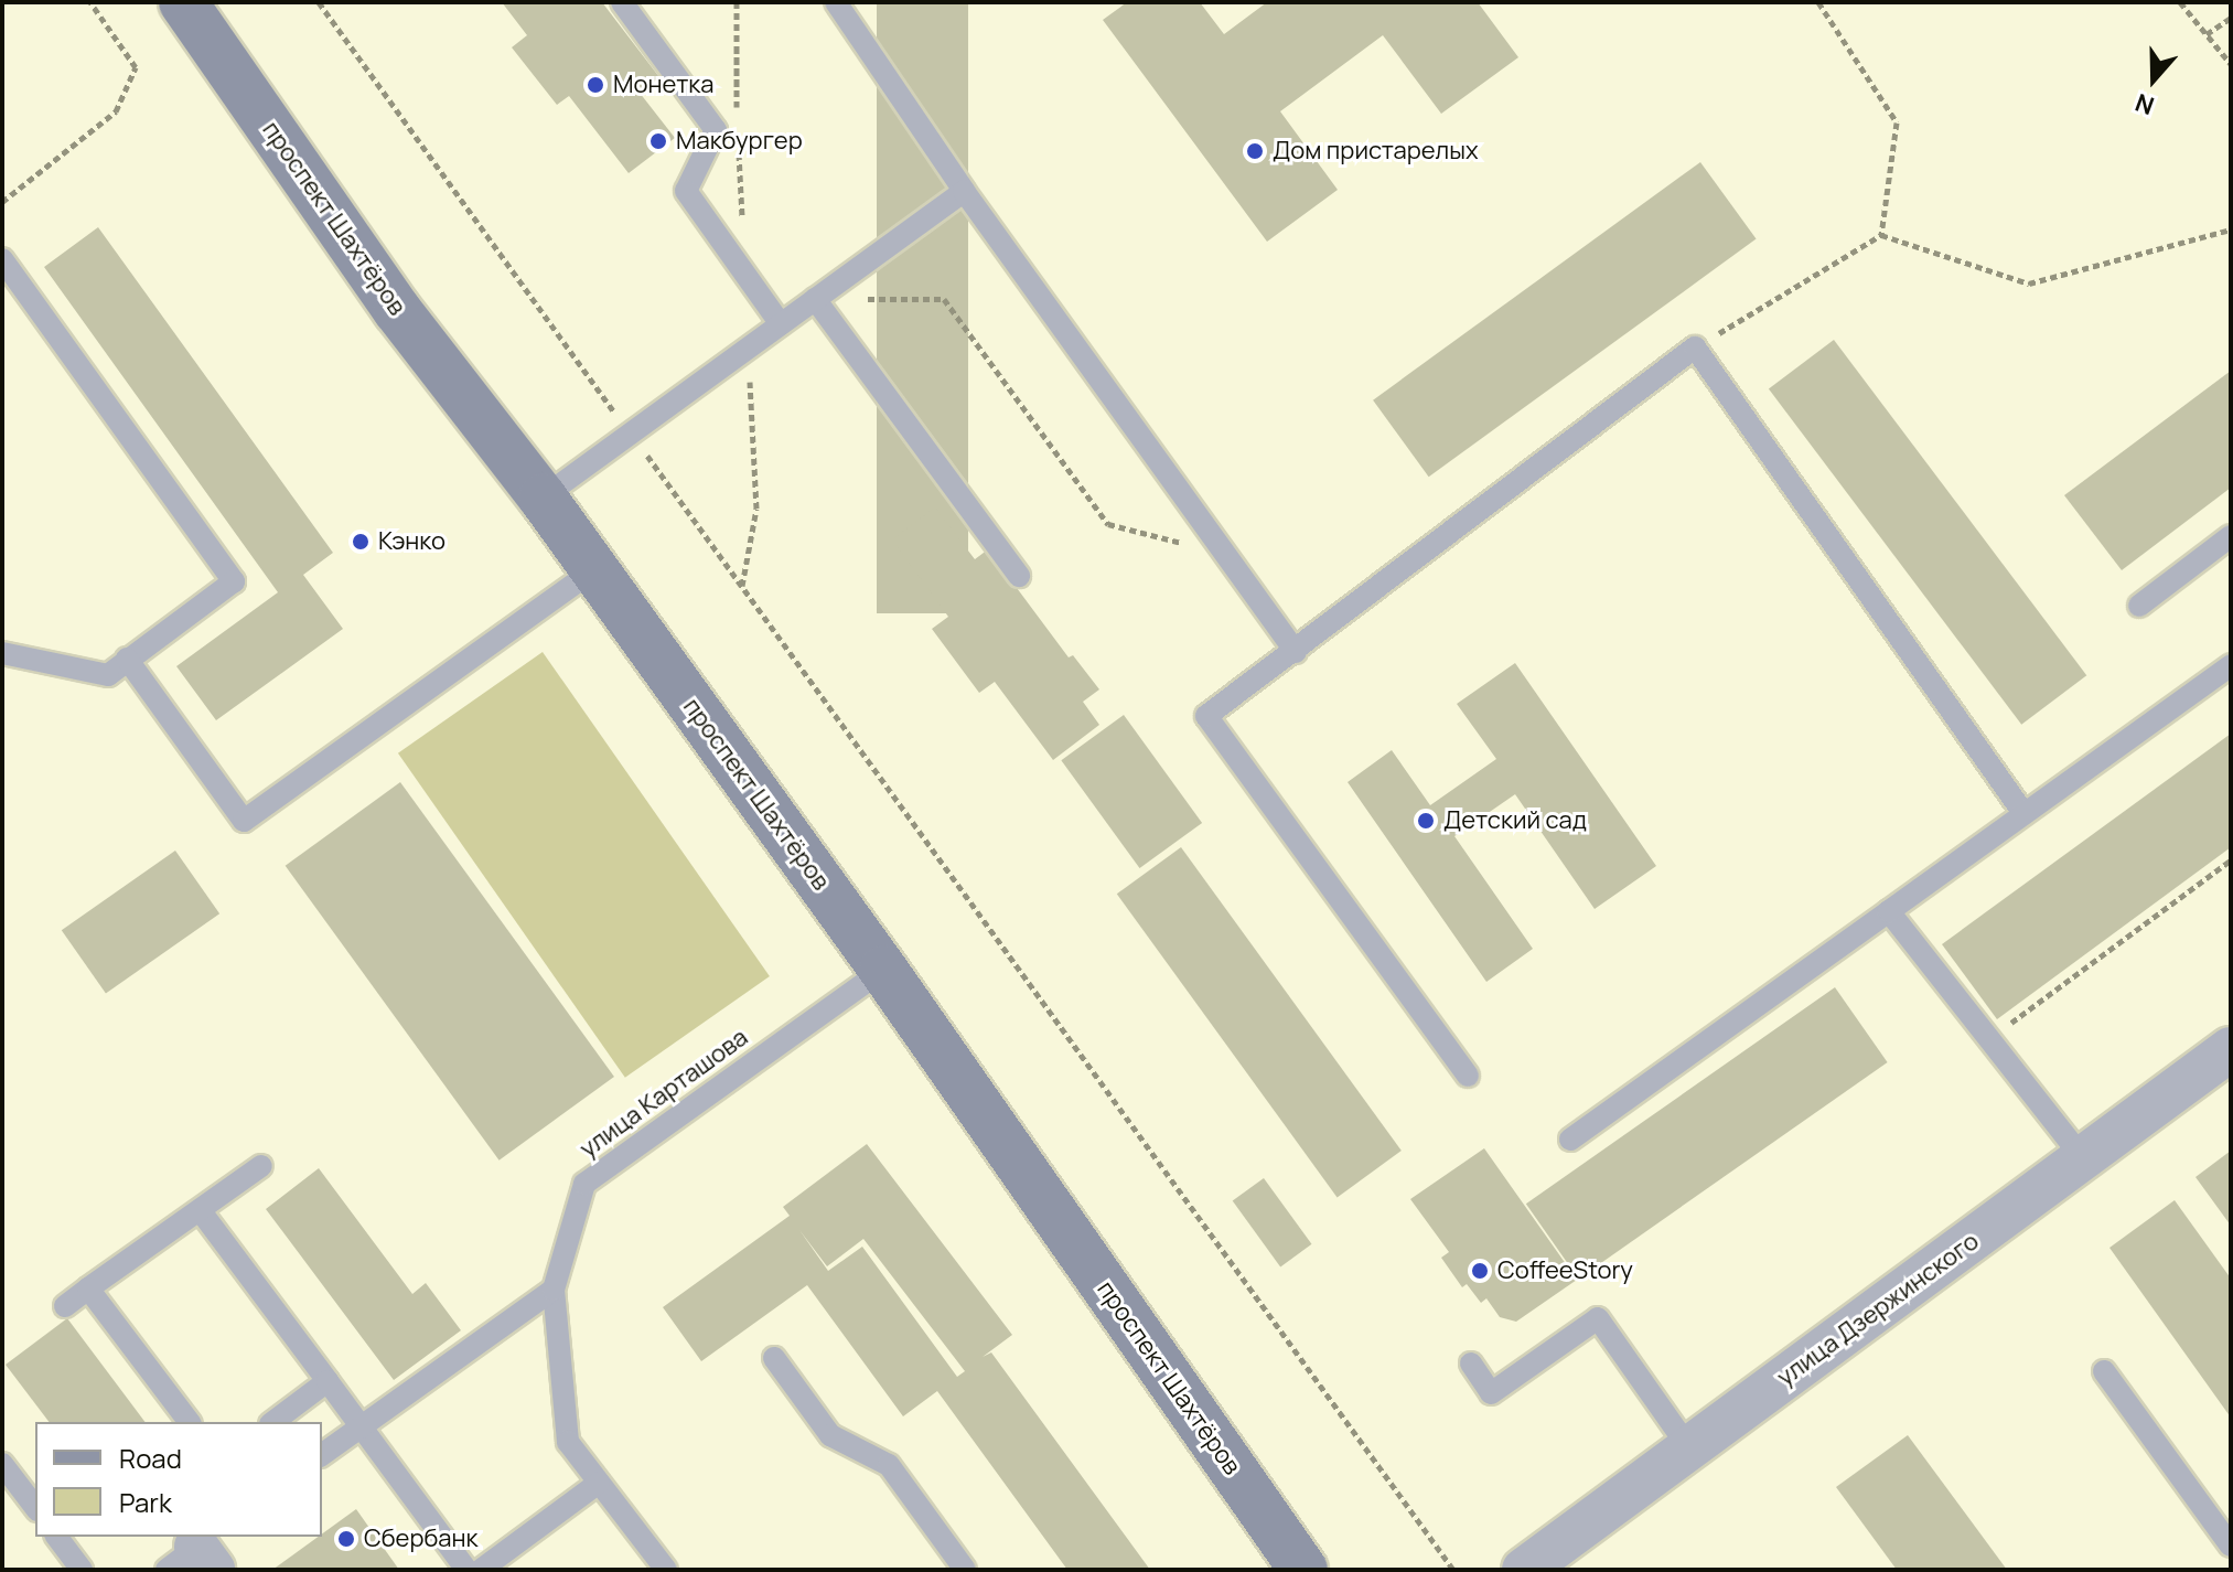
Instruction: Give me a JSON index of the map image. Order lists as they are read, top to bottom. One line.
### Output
{"streets":{"main road":["проспект Шахтёров"],"street":["улица Дзержинского"],"lane":["улица Карташова"]},"crossings":[["проспект Шахтёров","улица Карташова"]],"places":["Монетка","Макбургер","Дом пристарелых","Кэнко","Детский сад","CoffeeStory","Сбербанк"],"legend":["Road","Park"],"north":"bottom"}
